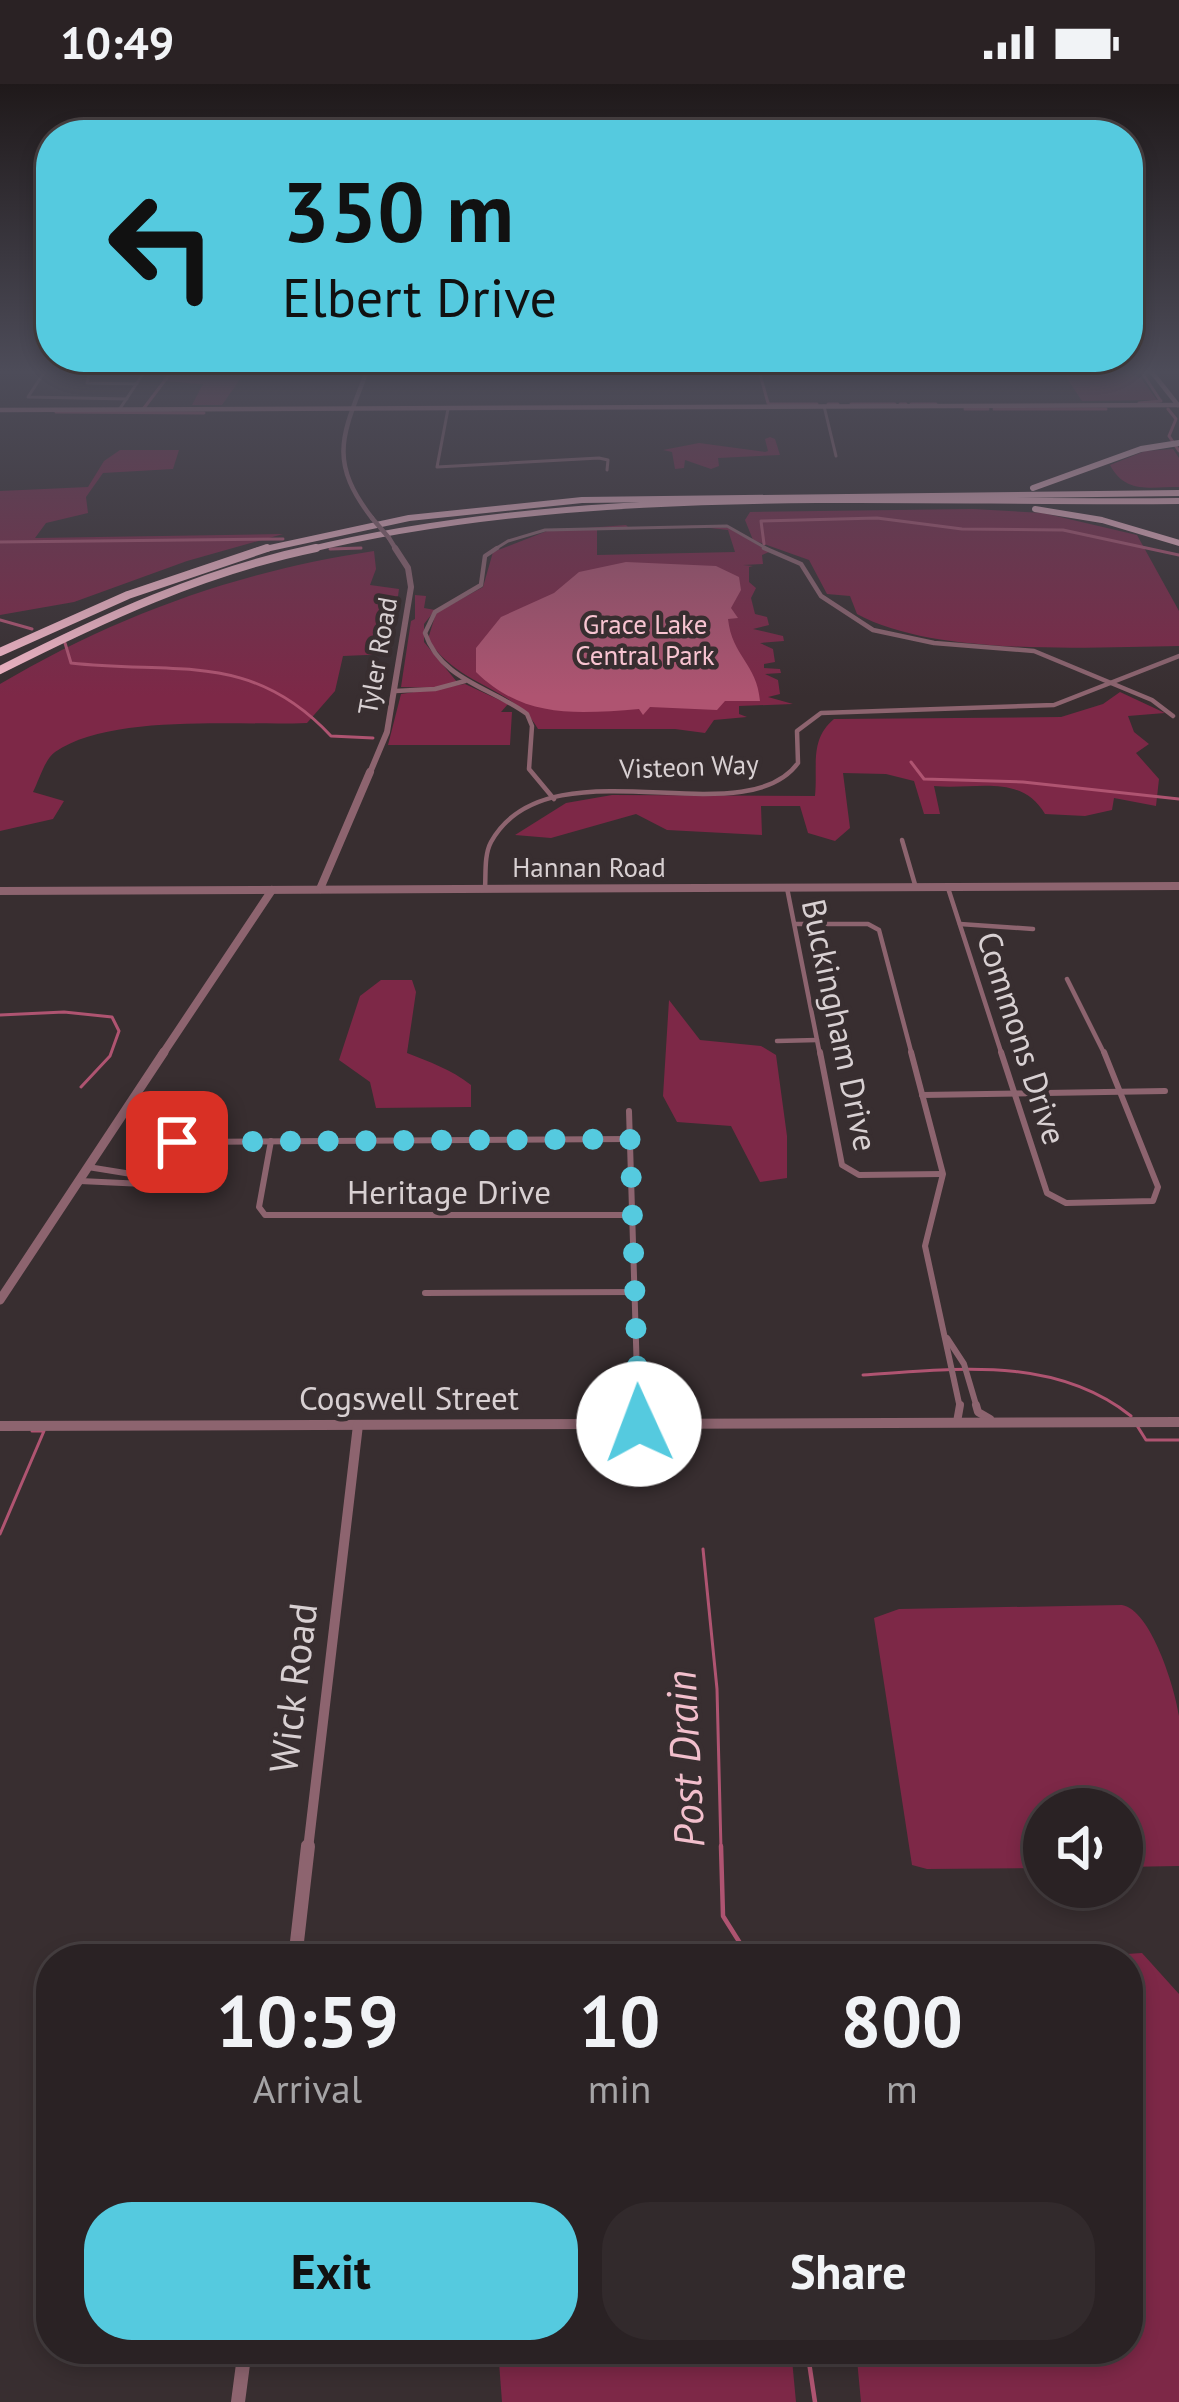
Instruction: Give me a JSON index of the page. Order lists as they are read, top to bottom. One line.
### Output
{"streets":{"street":["Tyler Road","Visteon Way","Hannan Road","Buckingham Drive","Commons Drive","Heritage Drive","Cogswell Street","Wick Road"]},"crossings":[["Tyler Road","Hannan Road"],["Visteon Way","Hannan Road"],["Hannan Road","Buckingham Drive"],["Hannan Road","Commons Drive"],["Cogswell Street","Wick Road"]],"water":["Post Drain"],"parks":["Grace Lake Central Park"],"page":{"status":"10:49","turn":["350 m","Elbert Drive"],"eta":["10:59","Arrival","10","min","800","m"],"buttons":["Exit","Share"]}}
